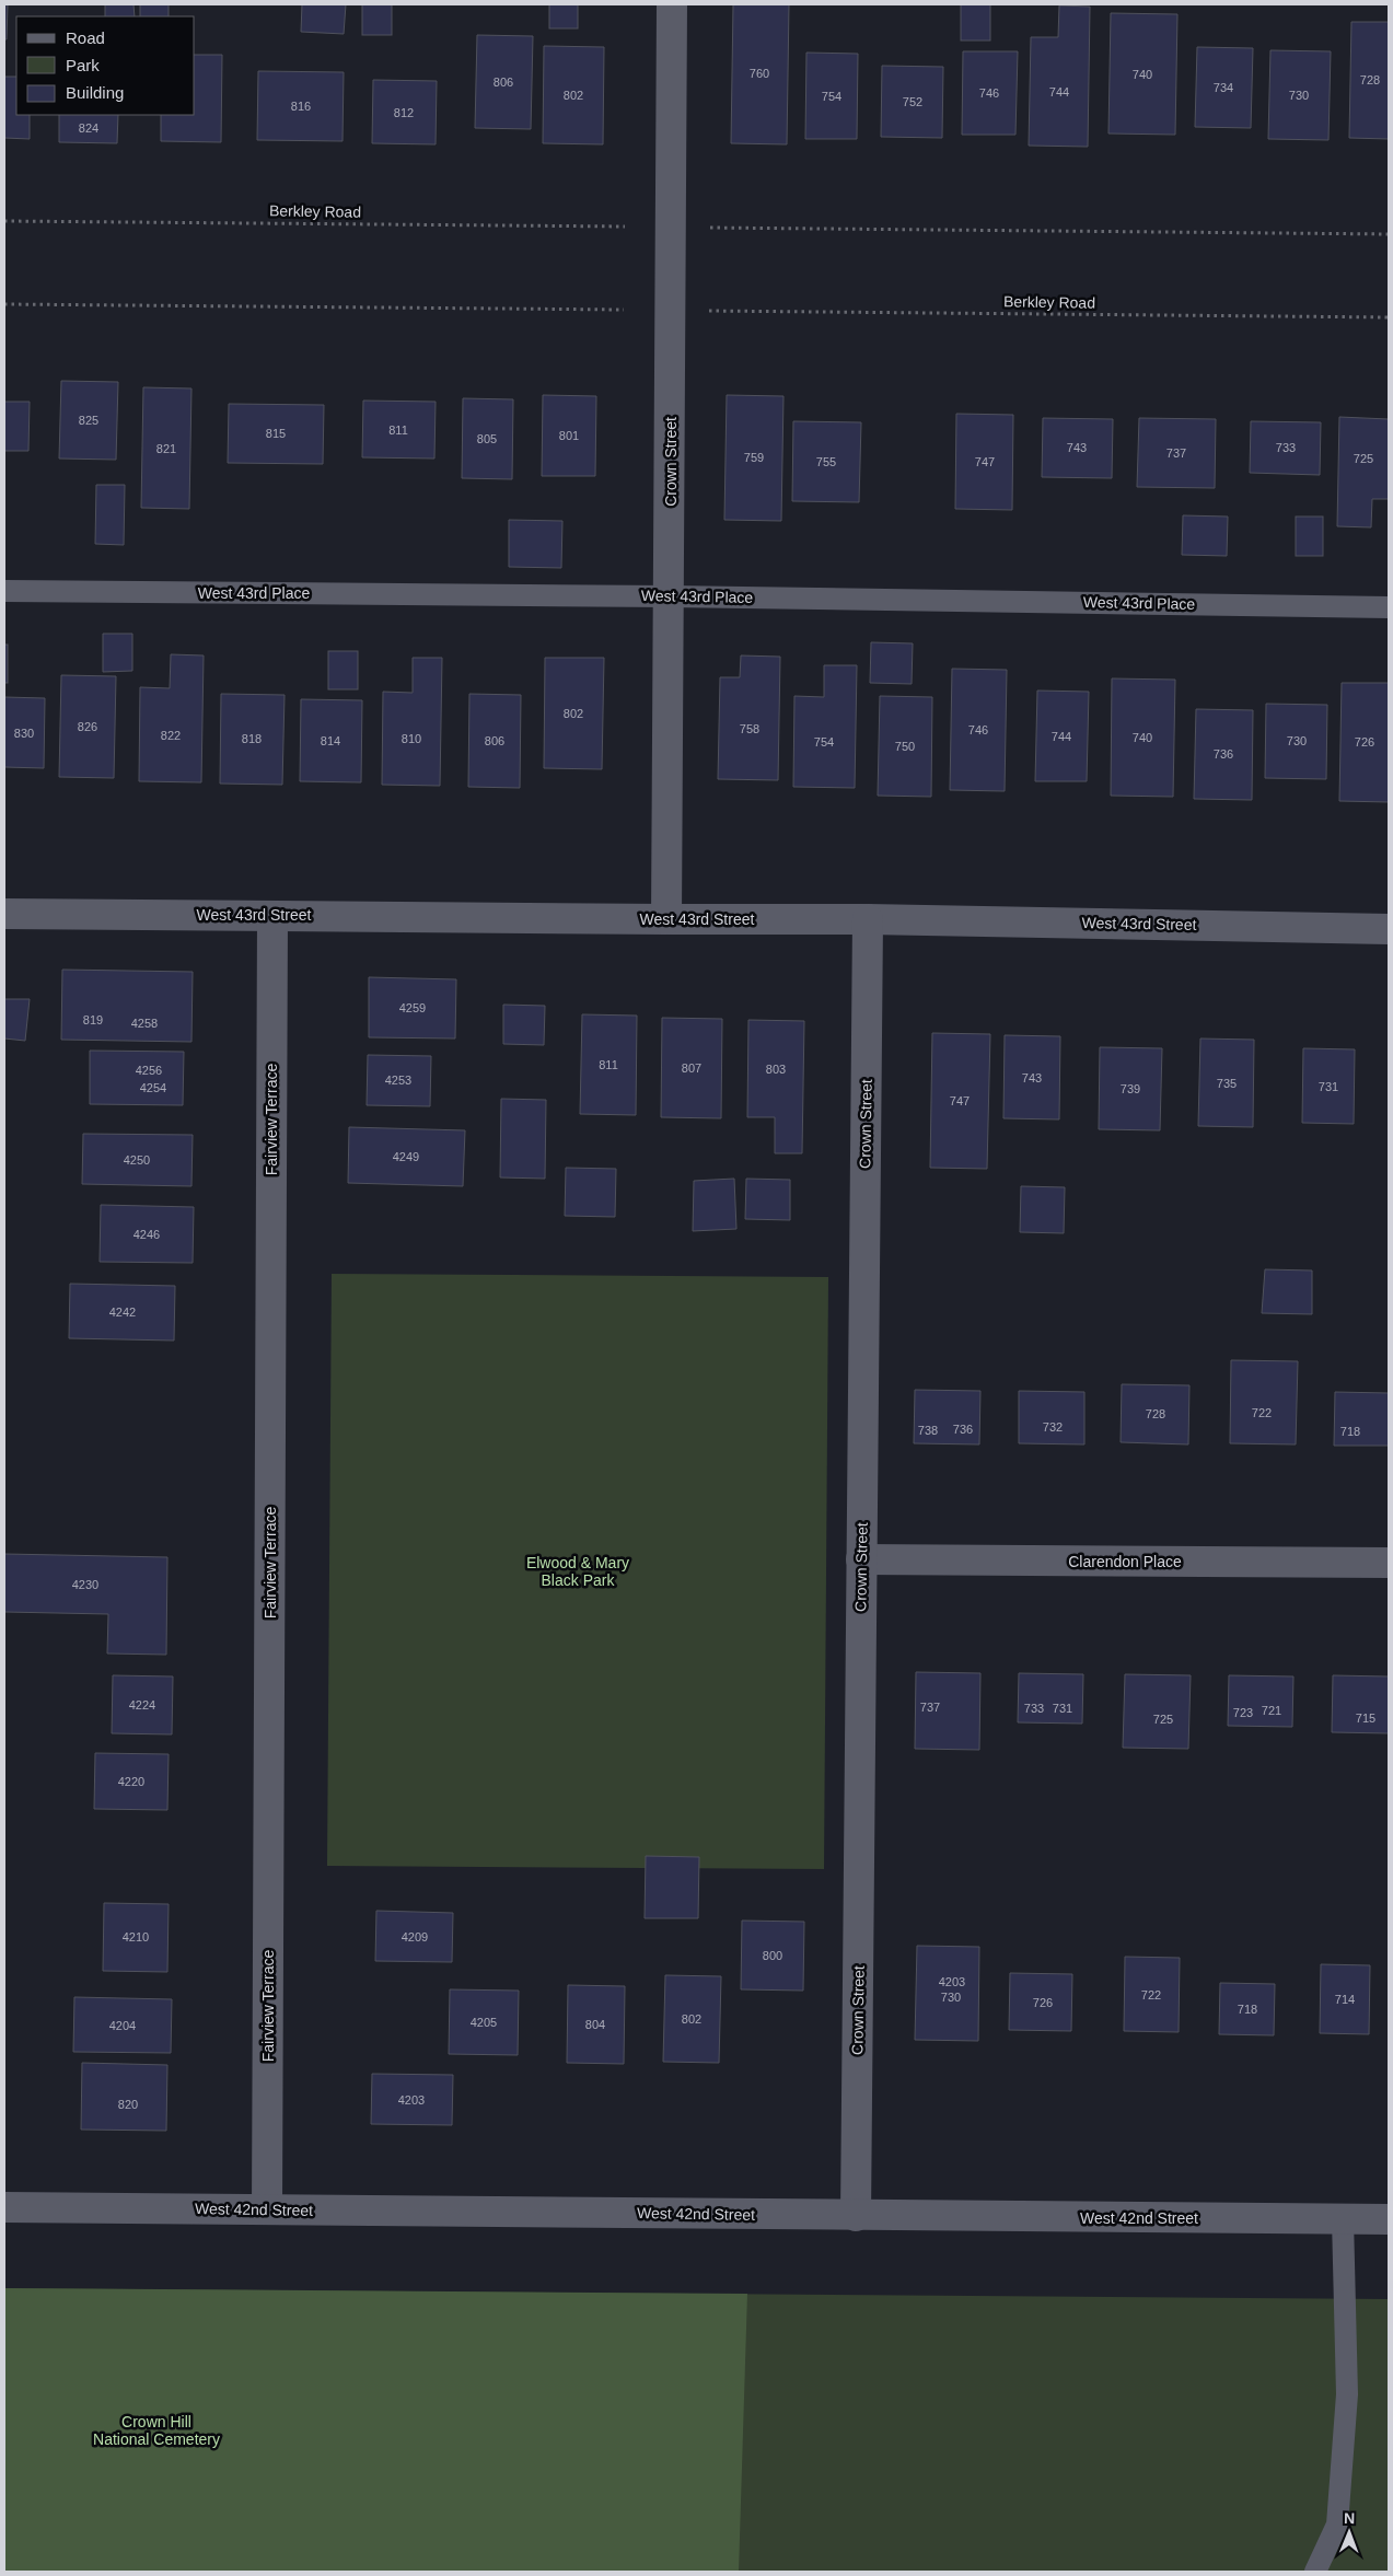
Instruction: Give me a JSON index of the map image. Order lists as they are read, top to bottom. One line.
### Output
{"streets":{"street":["Crown Street","West 43rd Street","Fairview Terrace","Clarendon Place","West 42nd Street"],"lane":["West 43rd Place"],"path":["Berkley Road"]},"crossings":[["Crown Street","West 43rd Place"],["Crown Street","West 43rd Street"],["Crown Street","Clarendon Place"],["Crown Street","West 42nd Street"],["West 43rd Street","Fairview Terrace"],["Fairview Terrace","West 42nd Street"]],"parks":["Elwood & Mary Black Park","Crown Hill National Cemetery"],"house_numbers":["760","740","728","806","734","744","746","802","730","754","752","816","812","824","825","811","815","801","805","743","733","821","737","759","725","755","747","802","826","758","746","830","822","744","740","818","810","814","806","730","754","726","750","736","4259","819","4258","811","807","803","4256","743","4253","735","731","4254","739","747","4249","4250","4246","4242","722","728","732","736","738","718","4230","4224","737","733","731","721","723","715","725","4220","4210","4209","800","4203","722","730","714","726","718","802","4205","804","4204","4203","820"],"legend":["Road","Park","Building"],"north":"top"}
